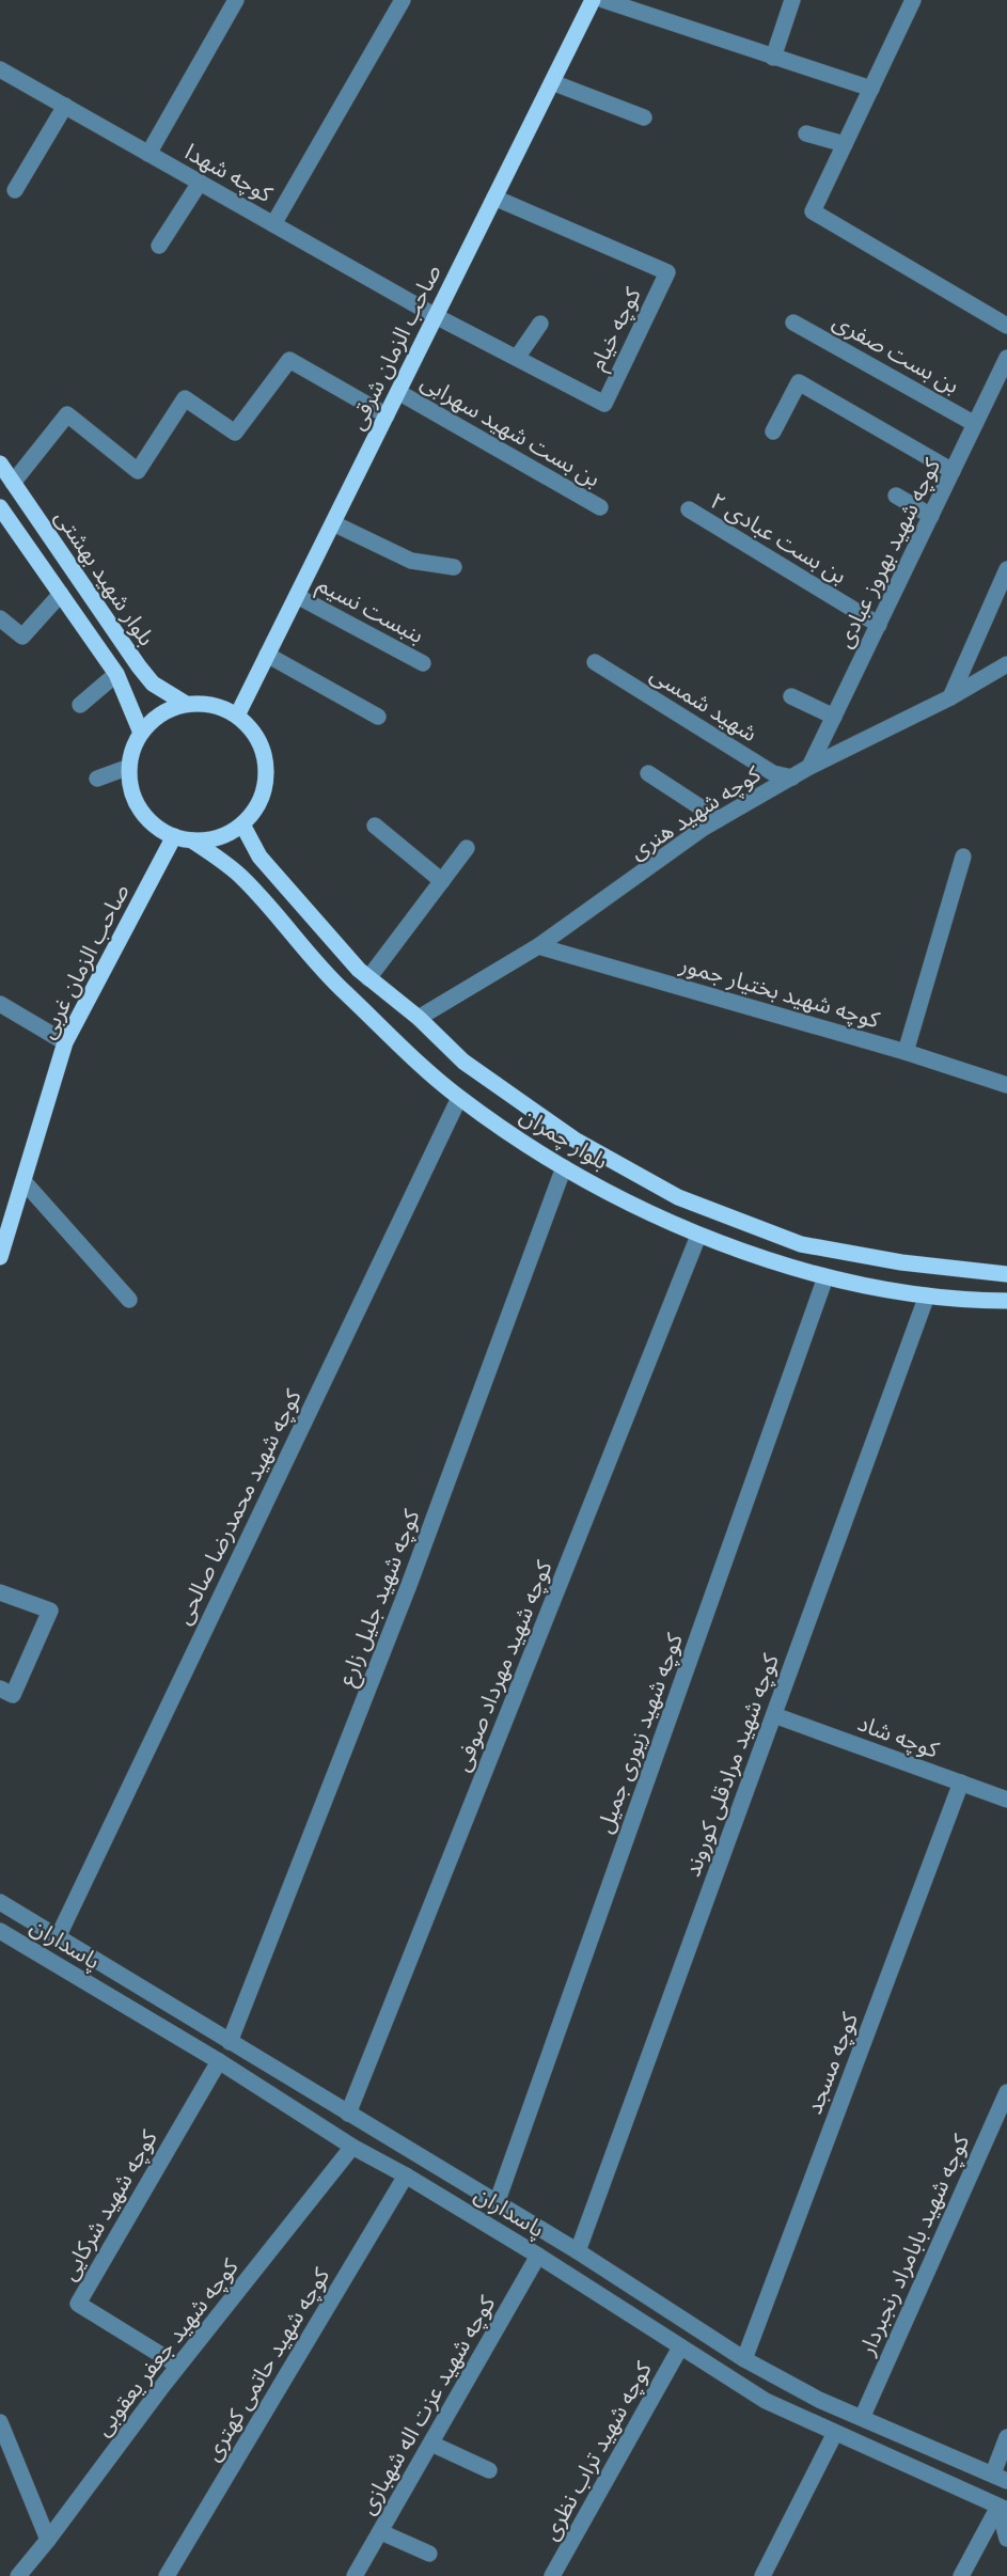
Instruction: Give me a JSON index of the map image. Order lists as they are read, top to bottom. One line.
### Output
{"streets":{"main road":["صاحب الزمان شرقی","بلوار شهید بهشتی","صاحب الزمان غربی","بلوار چمران"],"street":["کوچه شهدا","کوچه خیام","بن بست صفری","بن بست شهید سهرابی","بن بست عبادی ۲","کوچه شهید بهروز عبادی","بنبست نسیم","شهید شمسی","کوچه شهید هنری","کوچه شهید بختیار جمور","کوچه شهید محمدرضا صالحی","کوچه شهید جلیل زارع","کوچه شهید مهرداد صوفی","کوچه شهید زیوری جمیل","کوچه شاد","کوچه شهید مرادقلی کوروند","پاسداران","کوچه مسجد","کوچه شهید شرکایی","کوچه شهید بابامراد رنجبردار","کوچه شهید جعفر یعقوبی","کوچه شهید حاتمی کهتری","کوچه شهید عزت اله شهبازی","کوچه شهید تراب نظری"]},"crossings":[["کوچه شهدا","کوچه خیام"],["کوچه شهدا","صاحب الزمان شرقی"],["کوچه خیام","صاحب الزمان شرقی"],["صاحب الزمان شرقی","بن بست شهید سهرابی"],["صاحب الزمان شرقی","بلوار شهید بهشتی"],["صاحب الزمان شرقی","بنبست نسیم"],["صاحب الزمان شرقی","صاحب الزمان غربی"],["صاحب الزمان شرقی","بلوار چمران"],["بن بست صفری","کوچه شهید بهروز عبادی"],["بن بست عبادی ۲","کوچه شهید بهروز عبادی"],["کوچه شهید بهروز عبادی","کوچه شهید هنری"],["بلوار شهید بهشتی","صاحب الزمان غربی"],["بلوار شهید بهشتی","بلوار چمران"],["شهید شمسی","کوچه شهید هنری"],["کوچه شهید هنری","کوچه شهید بختیار جمور"],["کوچه شهید هنری","بلوار چمران"],["صاحب الزمان غربی","بلوار چمران"],["بلوار چمران","کوچه شهید محمدرضا صالحی"],["بلوار چمران","کوچه شهید جلیل زارع"],["بلوار چمران","کوچه شهید مهرداد صوفی"],["بلوار چمران","کوچه شهید زیوری جمیل"],["بلوار چمران","کوچه شهید مرادقلی کوروند"],["کوچه شهید محمدرضا صالحی","پاسداران"],["کوچه شهید جلیل زارع","پاسداران"],["کوچه شهید مهرداد صوفی","پاسداران"],["کوچه شهید زیوری جمیل","پاسداران"],["کوچه شاد","کوچه شهید مرادقلی کوروند"],["کوچه شاد","کوچه مسجد"],["کوچه شهید مرادقلی کوروند","پاسداران"],["پاسداران","کوچه مسجد"],["پاسداران","کوچه شهید شرکایی"],["پاسداران","کوچه شهید بابامراد رنجبردار"],["پاسداران","کوچه شهید جعفر یعقوبی"],["پاسداران","کوچه شهید حاتمی کهتری"],["پاسداران","کوچه شهید عزت اله شهبازی"],["پاسداران","کوچه شهید تراب نظری"],["کوچه شهید شرکایی","کوچه شهید جعفر یعقوبی"]]}
